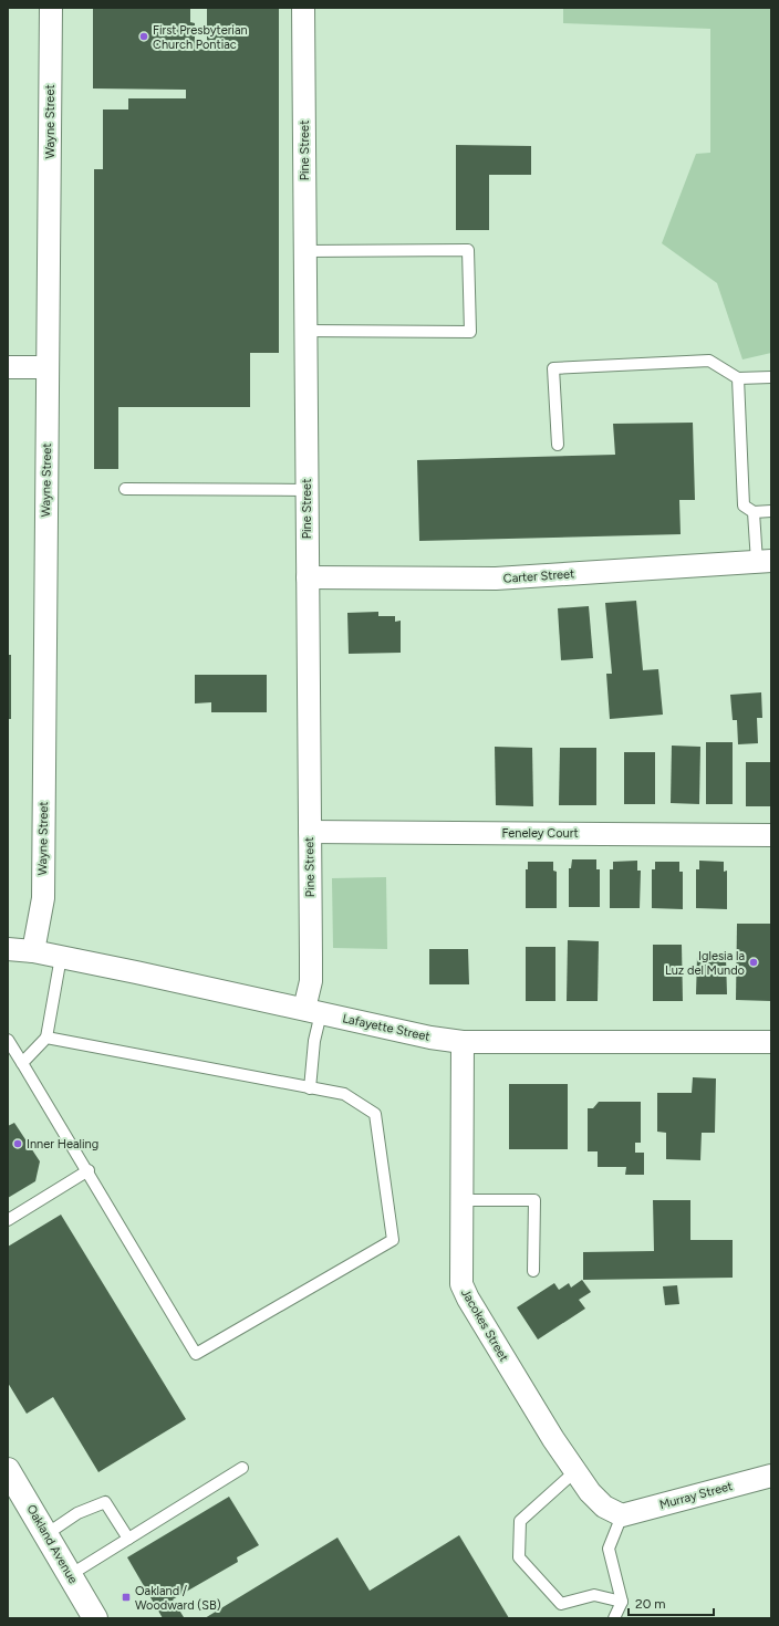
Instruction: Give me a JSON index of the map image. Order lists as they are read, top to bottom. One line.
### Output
{"streets":{"street":["Wayne Street","Pine Street","Carter Street","Feneley Court","Lafayette Street","Jacokes Street","Murray Street","Oakland Avenue"]},"crossings":[["Wayne Street","Lafayette Street"],["Pine Street","Carter Street"],["Pine Street","Feneley Court"],["Pine Street","Lafayette Street"],["Lafayette Street","Jacokes Street"],["Jacokes Street","Murray Street"]],"places":{"other":["First Presbyterian Church Pontiac","Iglesia la Luz del Mundo","Inner Healing"],"transit":["Oakland / Woodward (SB)"]},"scale_bar":"20 m"}
